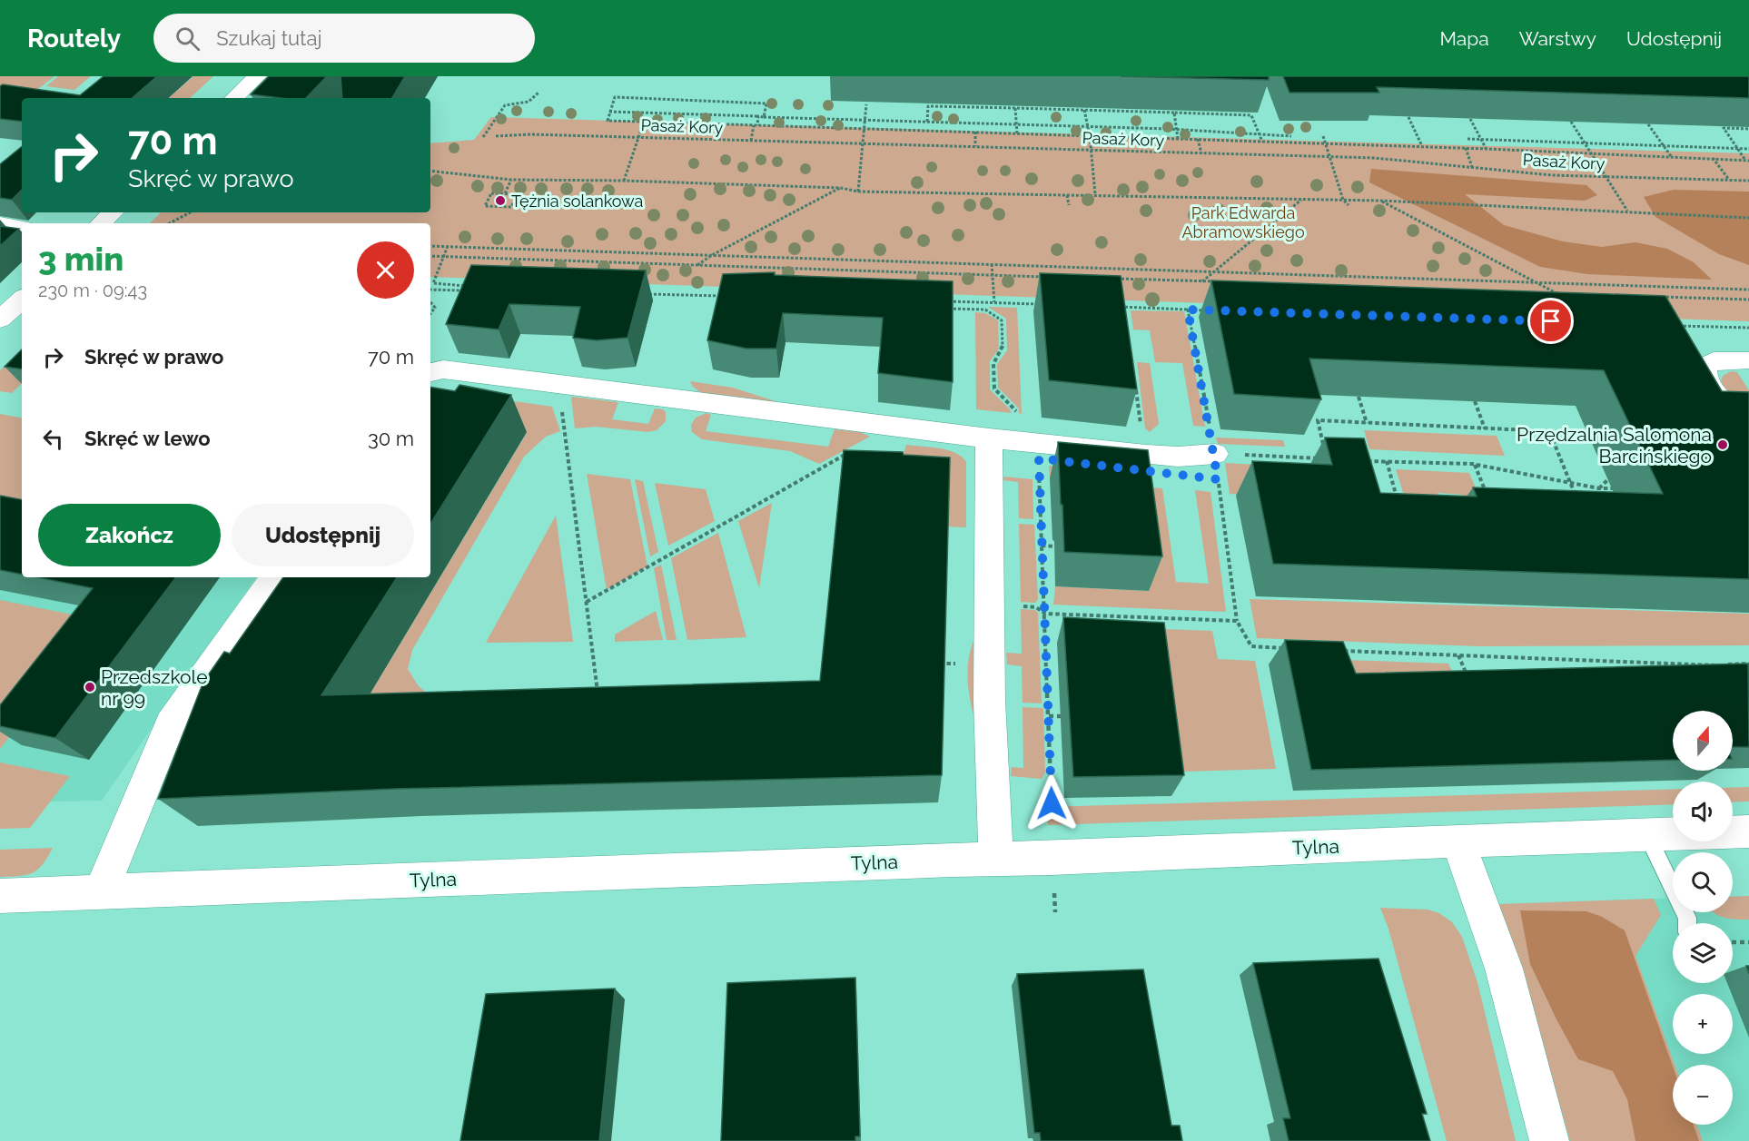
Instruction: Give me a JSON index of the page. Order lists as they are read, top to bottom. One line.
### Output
{"streets":{"street":["Tylna"],"path":["Pasaż Kory"]},"parks":["Park Edwarda Abramowskiego"],"places":["Tężnia solankowa","Przędzalnia Salomona Barcińskiego","Przedszkole nr 99"],"north":"top","page":{"header":"Routely","search":"Szukaj tutaj","nav":["Mapa","Warstwy","Udostępnij"],"turn":["70 m","Skręć w prawo"],"heading":["3 min","230 m · 09:43"],"list":[{"name":"Skręć w prawo","value":"70 m"},{"name":"Skręć w lewo","value":"30 m"}],"buttons":["Zakończ","Udostępnij"],"map_buttons":["+","−"]}}
